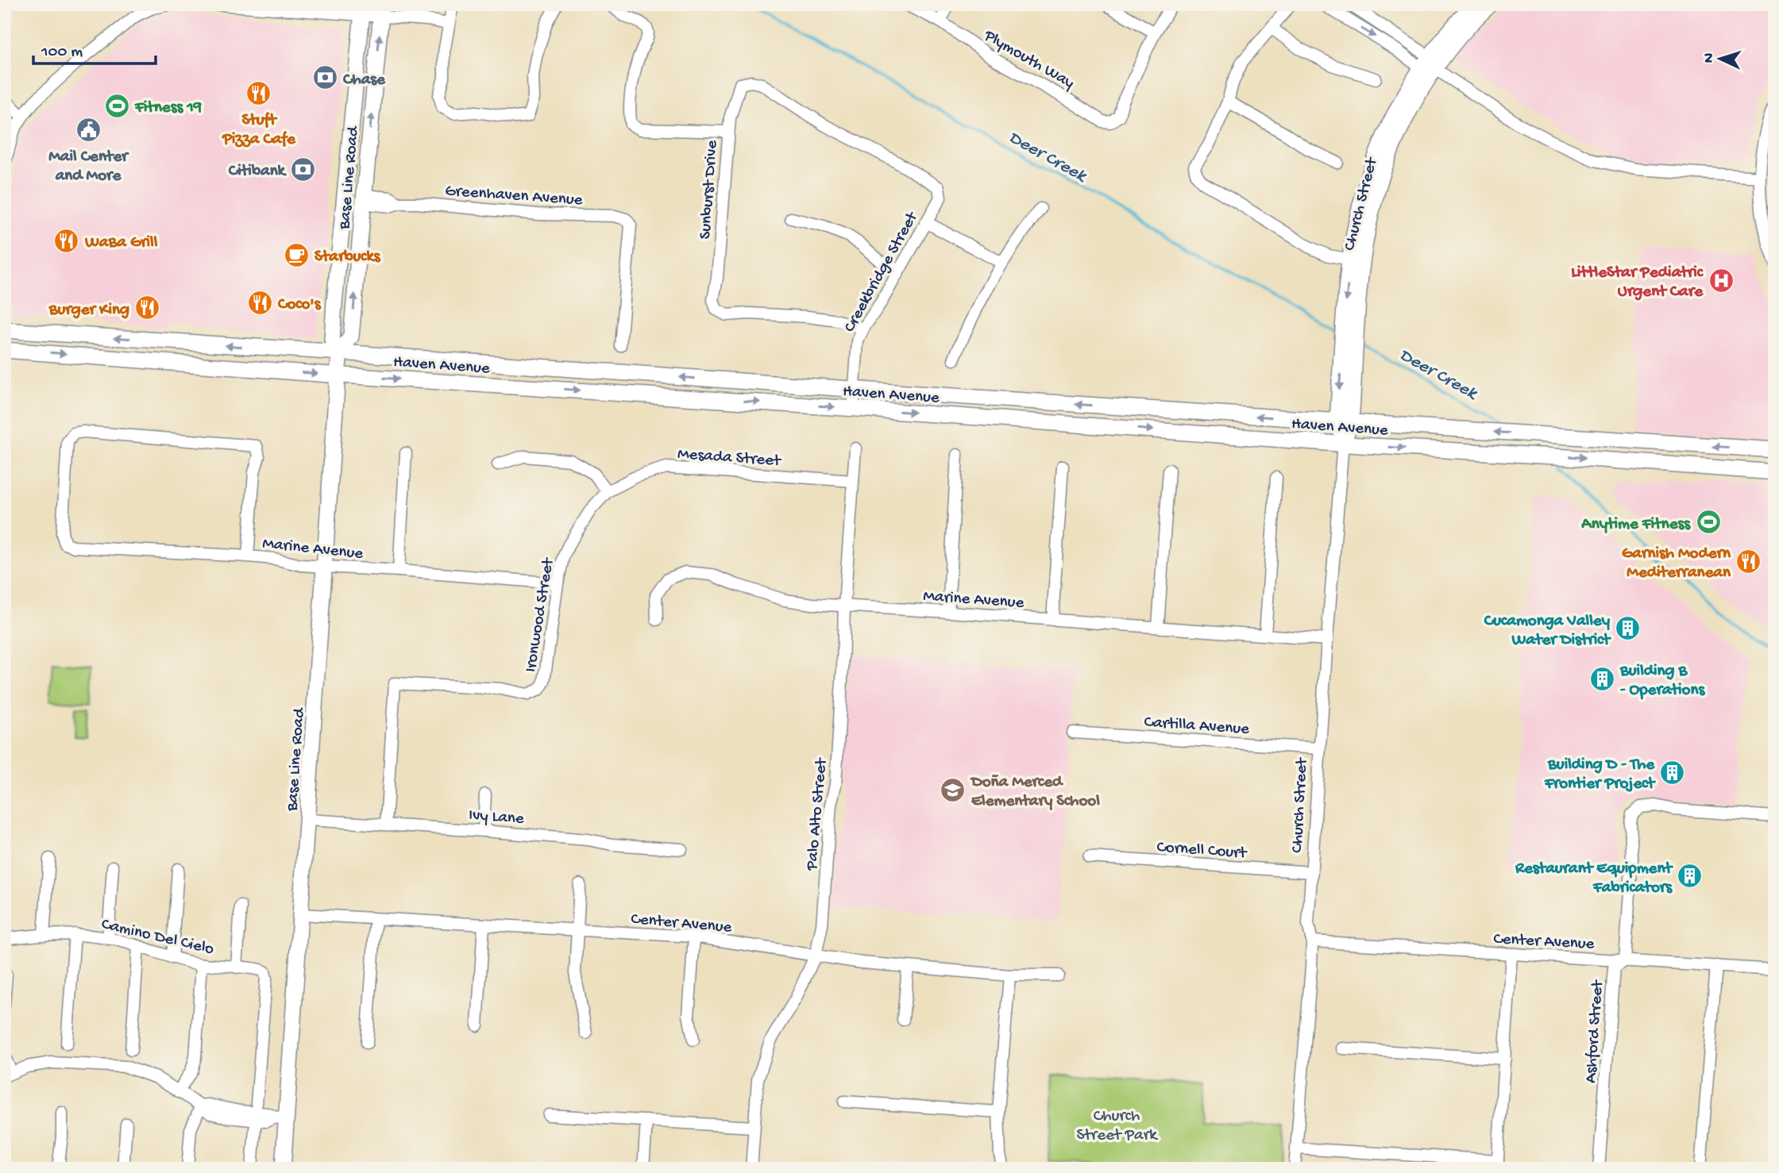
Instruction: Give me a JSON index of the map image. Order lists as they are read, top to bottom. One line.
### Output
{"streets":{"main road":["Base Line Road","Church Street","Haven Avenue"],"street":["Plymouth Way","Sunburst Drive","Greenhaven Avenue","Creekbridge Street","Mesada Street","Marine Avenue","Ironwood Street","Cartilla Avenue","Palo Alto Street","Ivy Lane","Cornell Court","Center Avenue","Camino Del Cielo","Ashford Street"]},"crossings":[["Base Line Road","Greenhaven Avenue"],["Base Line Road","Haven Avenue"],["Base Line Road","Marine Avenue"],["Base Line Road","Ivy Lane"],["Base Line Road","Center Avenue"],["Sunburst Drive","Creekbridge Street"],["Church Street","Haven Avenue"],["Church Street","Marine Avenue"],["Church Street","Cartilla Avenue"],["Church Street","Cornell Court"],["Church Street","Center Avenue"],["Creekbridge Street","Haven Avenue"],["Mesada Street","Ironwood Street"],["Mesada Street","Palo Alto Street"],["Marine Avenue","Ironwood Street"],["Marine Avenue","Palo Alto Street"],["Ironwood Street","Ivy Lane"],["Palo Alto Street","Center Avenue"],["Center Avenue","Ashford Street"]],"water":["Deer Creek"],"parks":["Church Street Park"],"places":{"bank":["Chase","Citibank"],"restaurant":["Stuft Pizza Cafe","WaBa Grill","Coco's","Burger King","Garnish Modern Mediterranean"],"sports":["Fitness 19","Anytime Fitness"],"public building":["Mail Center and More"],"cafe":["Starbucks"],"hospital":["LittleStar Pediatric Urgent Care"],"building":["Cucamonga Valley Water District","Building B - Operations","Building D - The Frontier Project","Restaurant Equipment Fabricators"],"school or university":["Doña Merced Elementary School"]},"scale_bar":"100 m","north":"left"}
